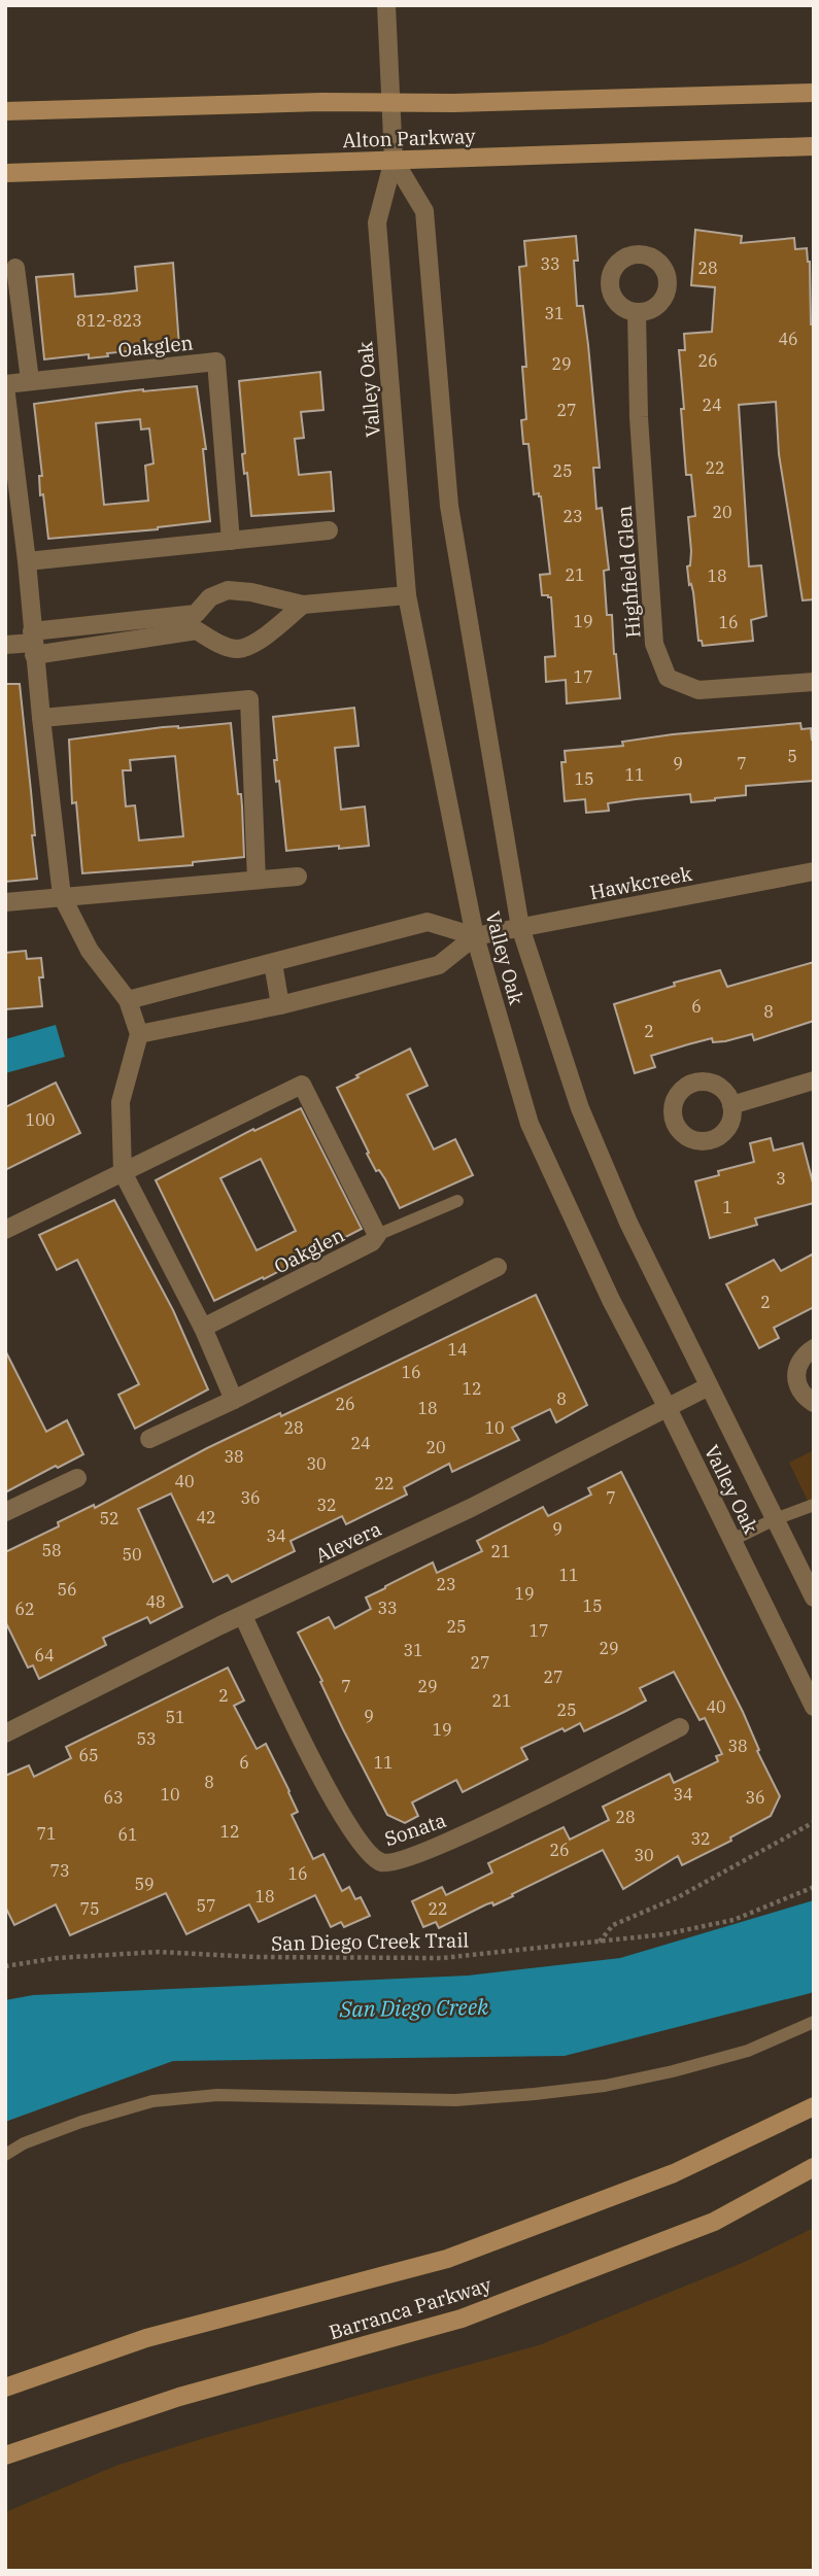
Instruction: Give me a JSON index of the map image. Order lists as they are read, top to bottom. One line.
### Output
{"streets":{"main road":["Alton Parkway","Barranca Parkway"],"street":["Oakglen","Valley Oak","Highfield Glen","Hawkcreek","Alevera","Sonata"],"path":["San Diego Creek Trail"]},"crossings":[["Alton Parkway","Valley Oak"],["Valley Oak","Hawkcreek"],["Valley Oak","Alevera"],["Alevera","Sonata"]],"water":["San Diego Creek"],"house_numbers":["33","28","31","812-823","46","26","29","24","27","22","25","20","23","21","18","19","16","17","5","9","7","11","15","6","8","2","100","3","1","2","14","16","12","8","26","18","28","10","24","20","38","30","40","22","36","7","32","42","52","9","34","58","21","50","11","23","56","19","48","15","33","62","25","17","29","31","64","27","27","7","29","2","21","40","25","9","51","19","53","38","65","6","11","8","10","34","63","36","28","12","71","61","32","26","30","73","16","59","18","57","75","22"]}
